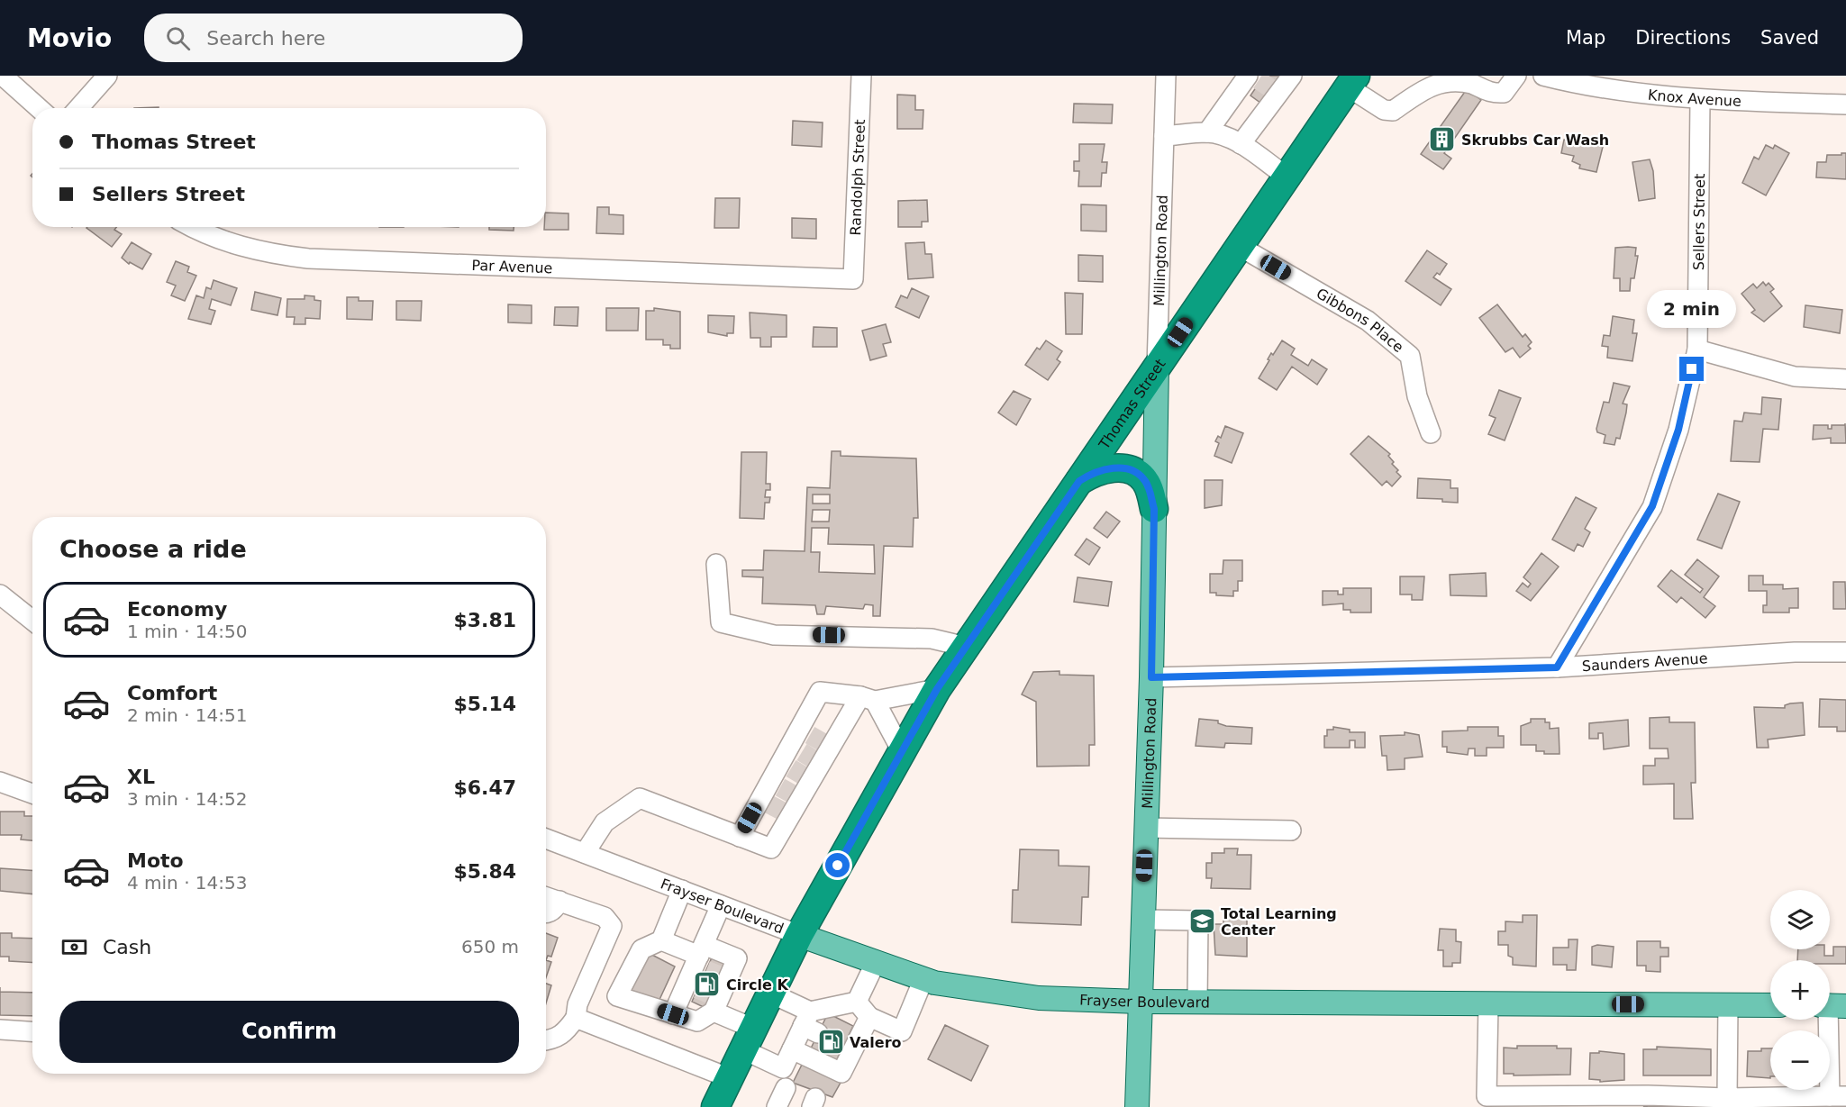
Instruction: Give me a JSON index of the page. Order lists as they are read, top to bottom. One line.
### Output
{"streets":{"highway":["Thomas Street"],"main road":["Millington Road","Frayser Boulevard"],"street":["Knox Avenue","Randolph Street","Sellers Street","Par Avenue","Gibbons Place","Saunders Avenue"]},"crossings":[["Knox Avenue","Sellers Street"],["Randolph Street","Par Avenue"],["Sellers Street","Saunders Avenue"],["Millington Road","Thomas Street"],["Millington Road","Saunders Avenue"],["Millington Road","Frayser Boulevard"],["Gibbons Place","Thomas Street"],["Thomas Street","Frayser Boulevard"]],"places":{"building":["Skrubbs Car Wash"],"school or university":["Total Learning Center"],"fuel station":["Circle K","Valero"]},"page":{"header":"Movio","search":"Search here","nav":["Map","Directions","Saved"],"banner":["Thomas Street","Sellers Street"],"bubble":"2 min","heading":"Choose a ride","list":[{"name":"Economy","note":"1 min · 14:50","value":"$3.81"},{"name":"Comfort","note":"2 min · 14:51","value":"$5.14"},{"name":"XL","note":"3 min · 14:52","value":"$6.47"},{"name":"Moto","note":"4 min · 14:53","value":"$5.84"}],"map_buttons":["+","−"],"pay":["Cash","650 m"],"buttons":"Confirm"}}
